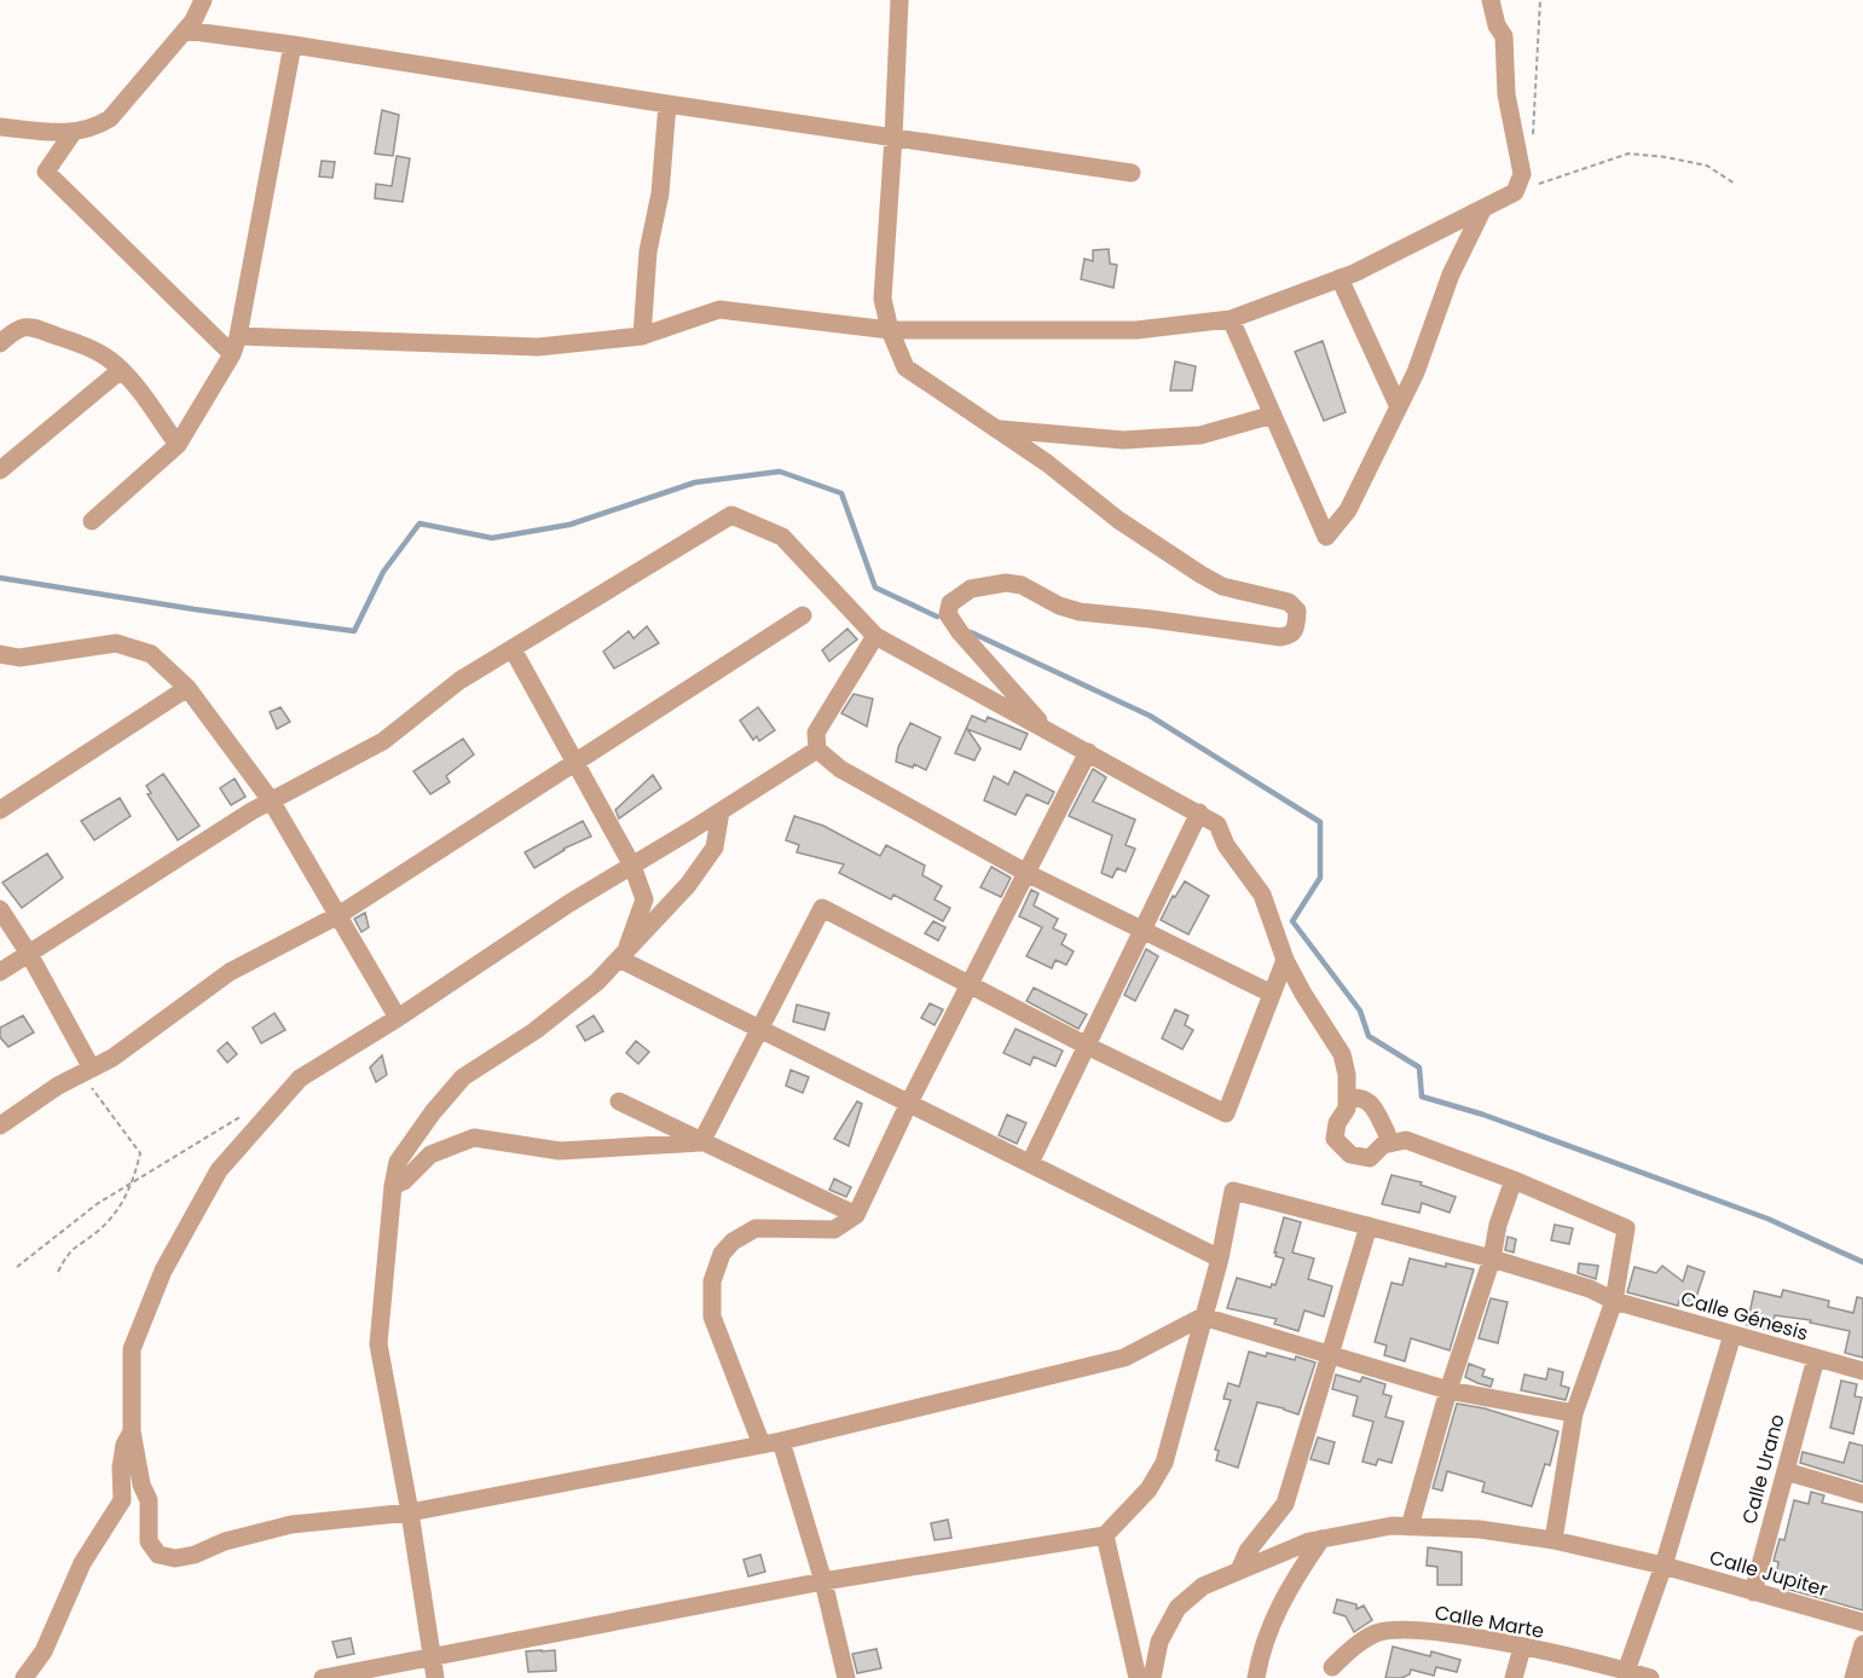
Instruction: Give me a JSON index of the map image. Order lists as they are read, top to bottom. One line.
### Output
{"streets":{"street":["Calle Génesis","Calle Urano","Calle Jupiter","Calle Marte"]},"crossings":[["Calle Génesis","Calle Urano"],["Calle Urano","Calle Jupiter"]]}
